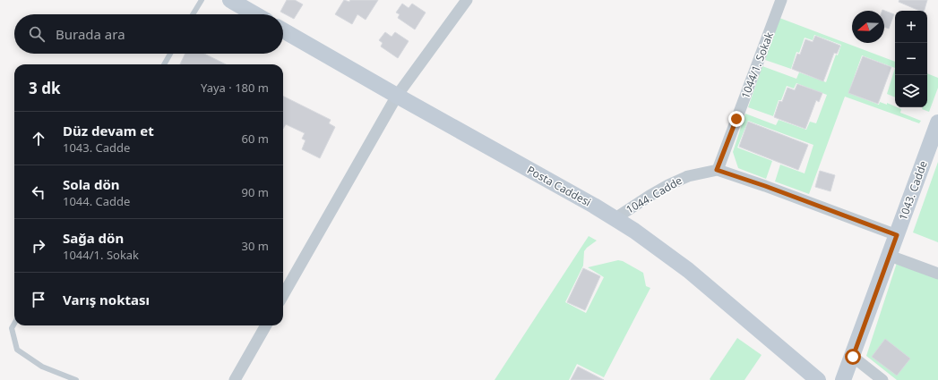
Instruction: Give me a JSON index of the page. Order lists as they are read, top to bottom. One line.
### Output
{"streets":{"street":["1044/1. Sokak","Posta Caddesi","1043. Cadde","1044. Cadde"]},"crossings":[["1044/1. Sokak","1044. Cadde"],["Posta Caddesi","1044. Cadde"]],"north":"left","page":{"map_buttons":["+","−"],"search":"Burada ara","heading":["3 dk","Yaya · 180 m"],"list":[["Düz devam et","1043. Cadde","60 m"],["Sola dön","1044. Cadde","90 m"],["Sağa dön","1044/1. Sokak","30 m"],"Varış noktası"]}}
